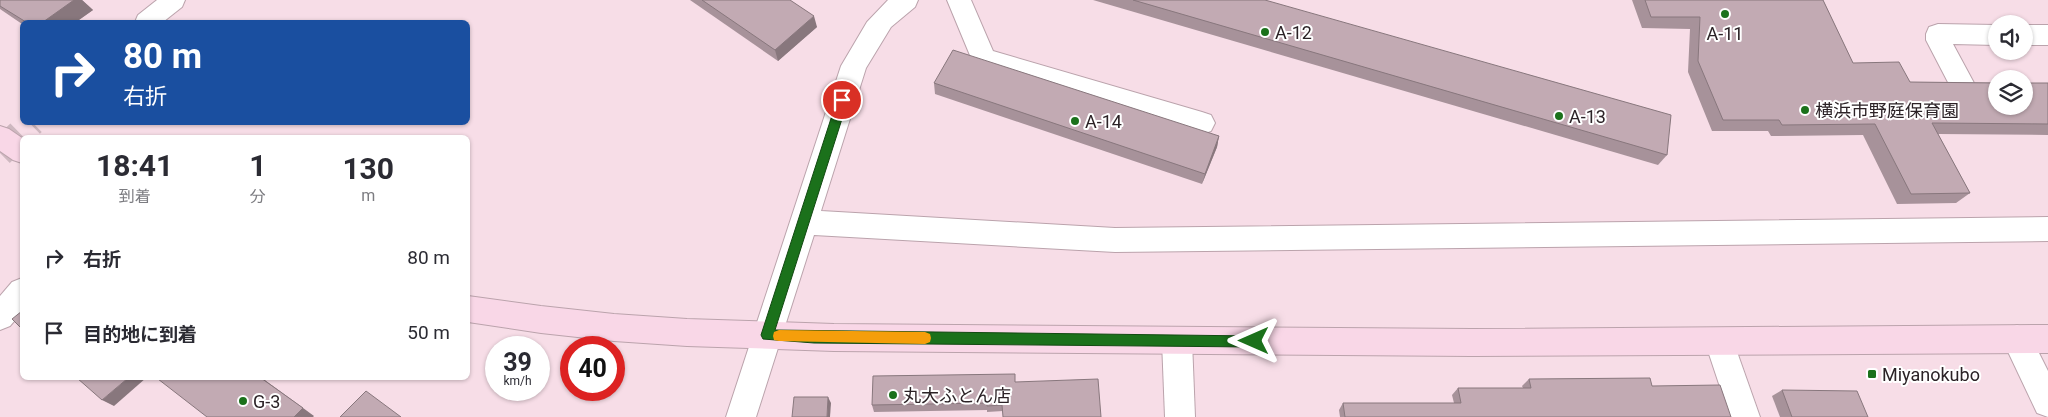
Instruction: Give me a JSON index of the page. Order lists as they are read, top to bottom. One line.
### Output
{"places":{"other":["A-11","A-12","横浜市野庭保育園","A-13","A-14","丸大ふとん店","G-3"],"transit":["Miyanokubo"]},"page":{"turn":["80 m","右折"],"eta":["18:41","到着","1","分","130","m"],"list":[{"name":"右折","value":"80 m"},{"name":"目的地に到着","value":"50 m"}],"speed":"39 km/h","limit":"40"}}
